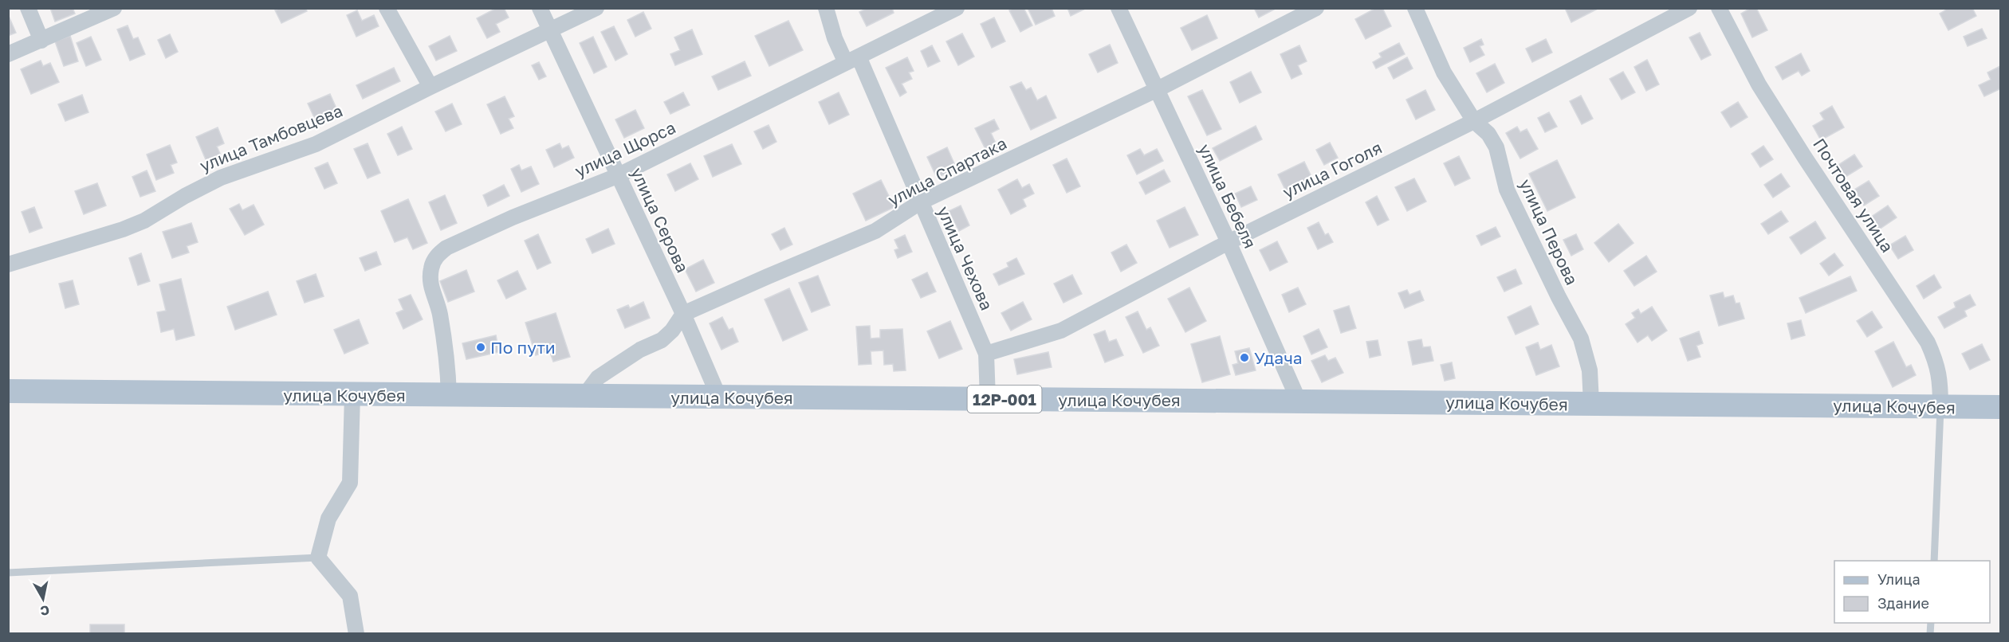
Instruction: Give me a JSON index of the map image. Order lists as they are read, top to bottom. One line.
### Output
{"streets":{"main road":["улица Кочубея","12Р-001"],"street":["улица Тамбовцева","улица Щорса","улица Гоголя","улица Спартака","Почтовая улица","улица Бебеля","улица Серова","улица Перова","улица Чехова"]},"crossings":[["улица Тамбовцева","улица Серова"],["улица Щорса","улица Серова"],["улица Щорса","улица Чехова"],["улица Щорса","улица Кочубея"],["улица Гоголя","улица Бебеля"],["улица Гоголя","улица Перова"],["улица Гоголя","улица Чехова"],["улица Спартака","улица Бебеля"],["улица Спартака","улица Серова"],["улица Спартака","улица Чехова"],["улица Спартака","улица Кочубея"],["Почтовая улица","улица Кочубея"],["улица Бебеля","улица Кочубея"],["улица Серова","улица Кочубея"],["улица Перова","улица Кочубея"],["улица Чехова","улица Кочубея"]],"places":["По пути","Удача"],"legend":["Улица","Здание"],"north":"bottom"}
